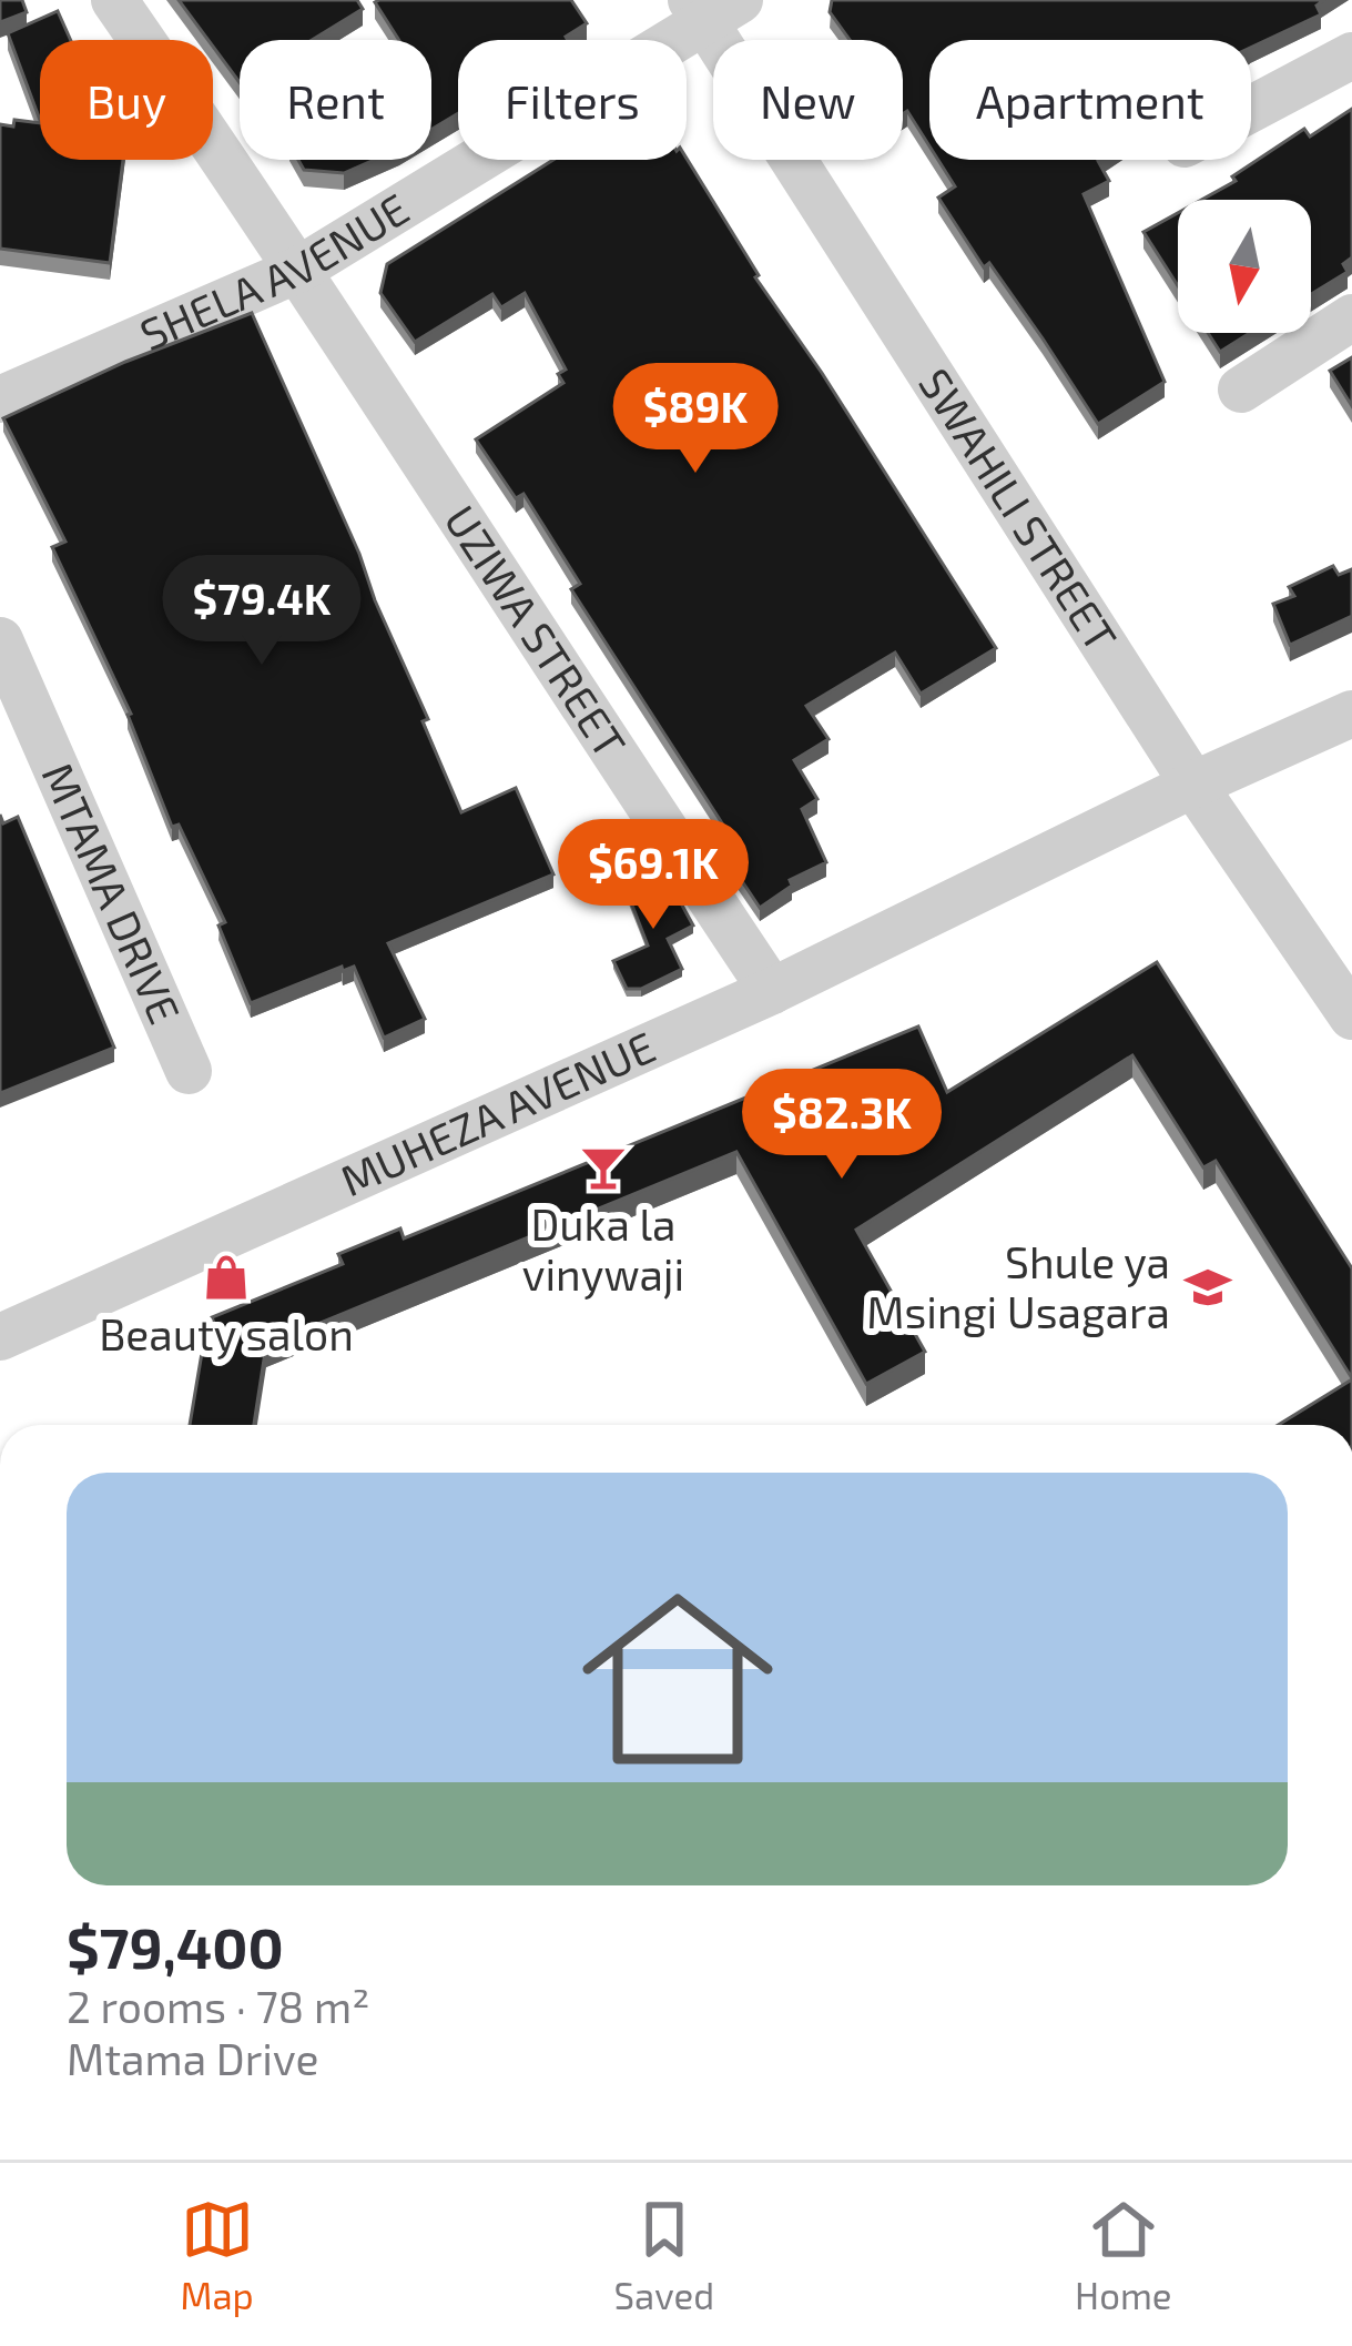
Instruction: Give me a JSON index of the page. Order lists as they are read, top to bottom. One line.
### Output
{"streets":{"street":["SHELA AVENUE","SWAHILI STREET","UZIWA STREET","MTAMA DRIVE","MUHEZA AVENUE"]},"crossings":[["SHELA AVENUE","SWAHILI STREET"],["SHELA AVENUE","UZIWA STREET"],["SWAHILI STREET","MUHEZA AVENUE"],["UZIWA STREET","MUHEZA AVENUE"]],"places":{"bar":["Duka la vinywaji"],"shop":["Beauty salon"],"school or university":["Shule ya Msingi Usagara"]},"north":"bottom","page":{"chip":["Buy","Rent","Filters","New","Apartment"],"price":["$89K","$79.4K","$69.1K","$82.3K"],"list":[{"name":"$79,400","note":"2 rooms · 78 m² · Mtama Drive"}],"tabs":["Map","Saved","Home"]}}
